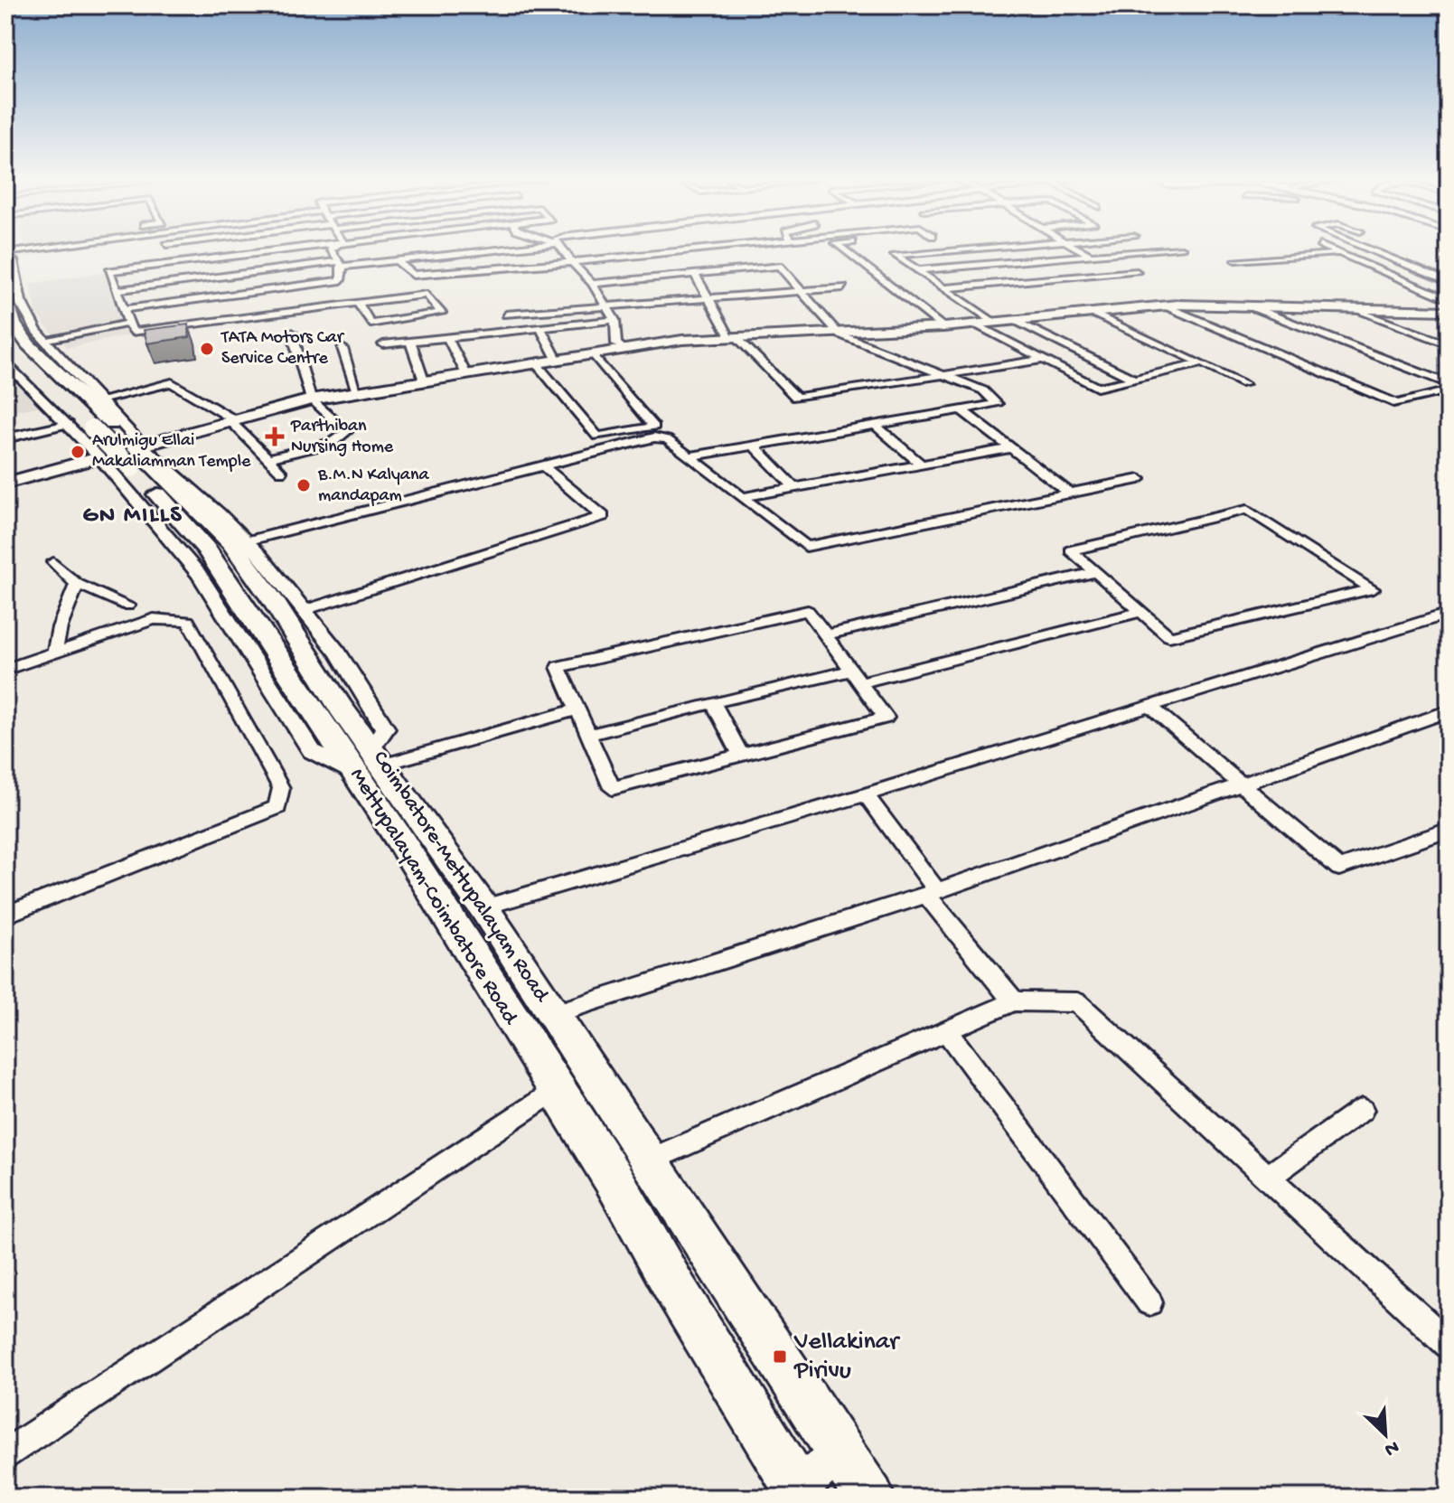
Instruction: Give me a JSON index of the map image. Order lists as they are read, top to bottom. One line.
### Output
{"streets":{"highway":["Coimbatore-Mettupalayam Road","Mettupalayam-Coimbatore Road"]},"crossings":[["Coimbatore-Mettupalayam Road","Mettupalayam-Coimbatore Road"]],"districts":["GN MILLS"],"places":{"other":["TATA Motors Car Service Centre","Arulmigu Ellai Makaliamman Temple","B.M.N Kalyana mandapam"],"health":["Parthiban Nursing Home"],"transit":["Vellakinar Pirivu"]},"north":"bottom right"}
